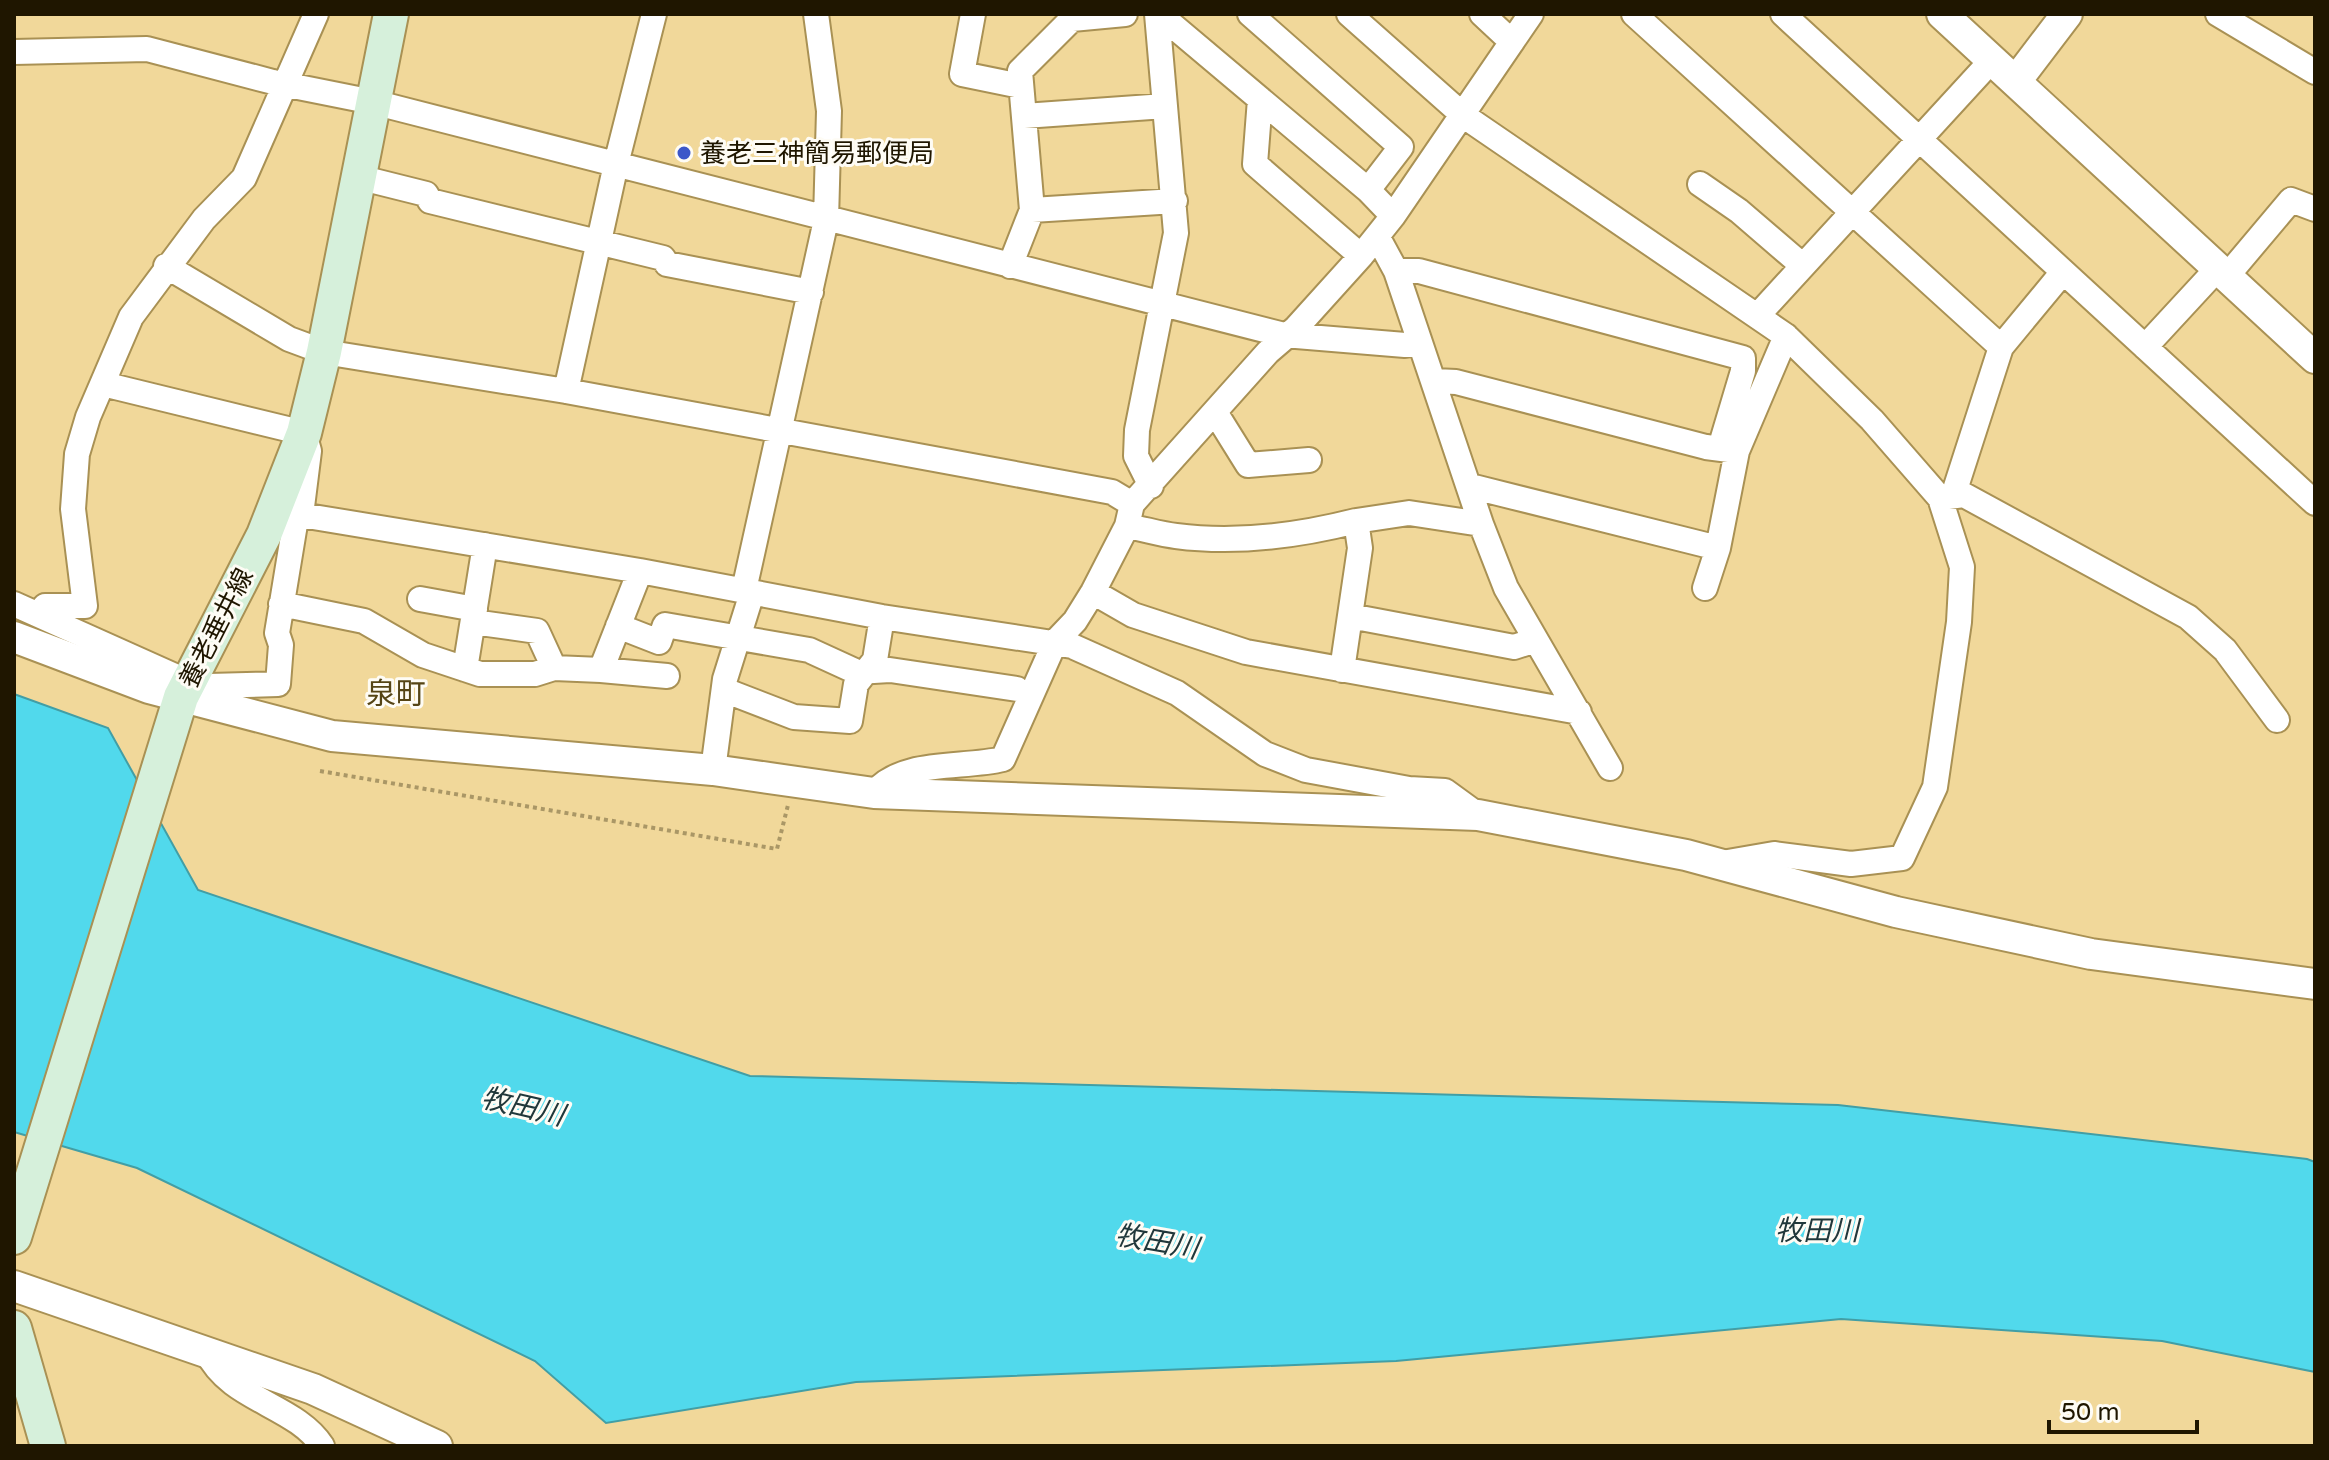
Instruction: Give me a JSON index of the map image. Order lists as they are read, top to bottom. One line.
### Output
{"streets":{"main road":["養老垂井線"]},"districts":["泉町"],"water":["牧田川"],"places":["養老三神簡易郵便局"],"scale_bar":"50 m"}
